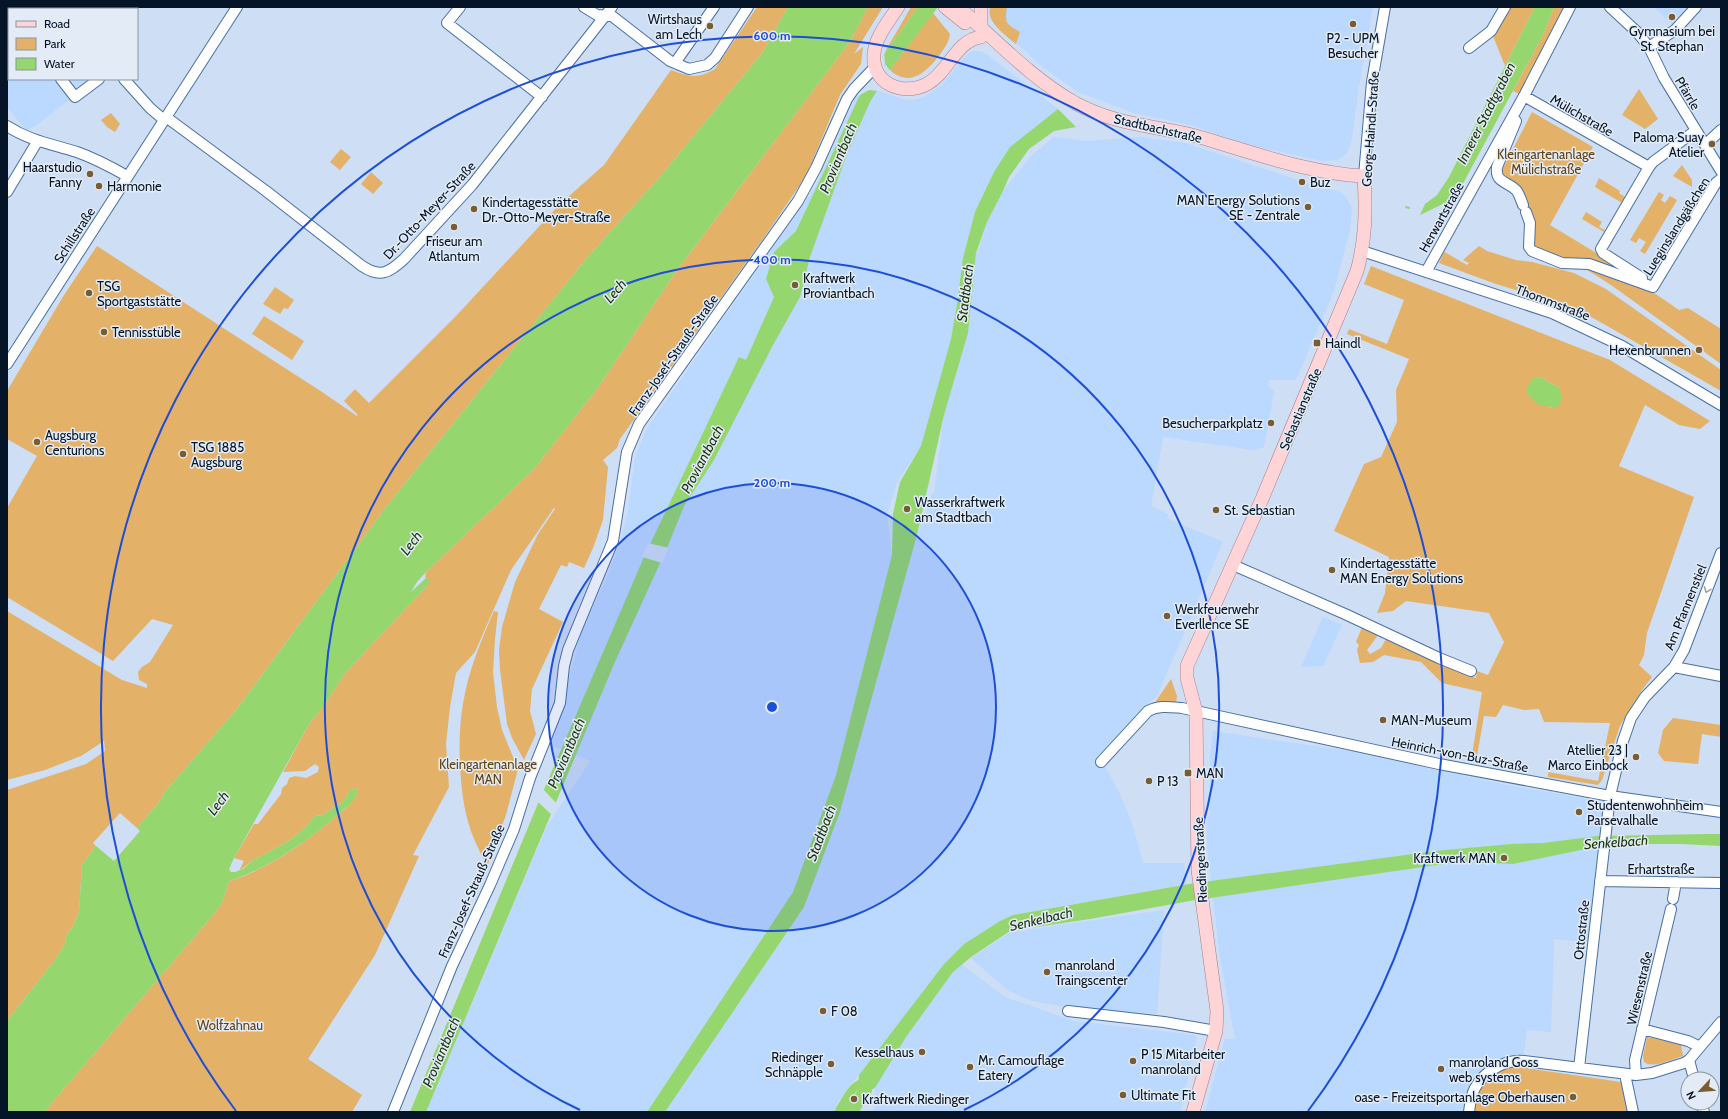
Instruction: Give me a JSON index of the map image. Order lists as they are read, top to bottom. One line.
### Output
{"streets":{"main road":["Stadtbachstraße","Georg-Haindl-Straße","Sebastianstraße","Riedingerstraße"],"street":["Pfärrle","Mülichstraße","Dr.-Otto-Meyer-Straße","Herwartstraße","Lueginslandgäßchen","Schillstraße","Thommstraße","Franz-Josef-Strauß-Straße","Am Pfannenstiel","Heinrich-von-Buz-Straße","Erhartstraße","Ottostraße","Wiesenstraße"]},"crossings":[["Mülichstraße","Herwartstraße"],["Stadtbachstraße","Georg-Haindl-Straße"],["Georg-Haindl-Straße","Thommstraße"],["Georg-Haindl-Straße","Sebastianstraße"],["Dr.-Otto-Meyer-Straße","Schillstraße"],["Herwartstraße","Thommstraße"],["Thommstraße","Sebastianstraße"],["Sebastianstraße","Heinrich-von-Buz-Straße"],["Sebastianstraße","Riedingerstraße"],["Am Pfannenstiel","Heinrich-von-Buz-Straße"],["Am Pfannenstiel","Ottostraße"],["Heinrich-von-Buz-Straße","Riedingerstraße"],["Heinrich-von-Buz-Straße","Ottostraße"],["Erhartstraße","Ottostraße"],["Erhartstraße","Wiesenstraße"]],"one_way":["Am Pfannenstiel"],"water":["Innerer Stadtgraben","Proviantbach","Lech","Stadtbach","Senkelbach"],"parks":["Kleingartenanlage Mülichstraße","Kleingartenanlage MAN","Wolfzahnau"],"places":{"other":["Gymnasium bei St. Stephan","P2 - UPM Besucher","Wirtshaus am Lech","Paloma Suay Atelier","Haarstudio Fanny","Buz","Harmonie","MAN Energy Solutions SE - Zentrale","Kindertagesstätte Dr.-Otto-Meyer-Straße","Friseur am Atlantum","Kraftwerk Proviantbach","TSG Sportgaststätte","Tennisstüble","Hexenbrunnen","Besucherparkplatz","Augsburg Centurions","TSG 1885 Augsburg","Wasserkraftwerk am Stadtbach","St. Sebastian","Kindertagesstätte MAN Energy Solutions","Werkfeuerwehr Everllence SE","MAN-Museum","Atellier 23 | Marco Einbock","P 13","Studentenwohnheim Parsevalhalle","Kraftwerk MAN","manroland Traingscenter","F 08","Kesselhaus","P 15 Mitarbeiter manroland","Riedinger Schnäpple","Mr. Camouflage Eatery","manroland Goss web systems","Ultimate Fit","oase - Freizeitsportanlage Oberhausen","Kraftwerk Riedinger"],"transit":["Haindl","MAN"]},"legend":["Road","Park","Water"],"north":"bottom left","rings":["600 m","400 m","200 m"]}
